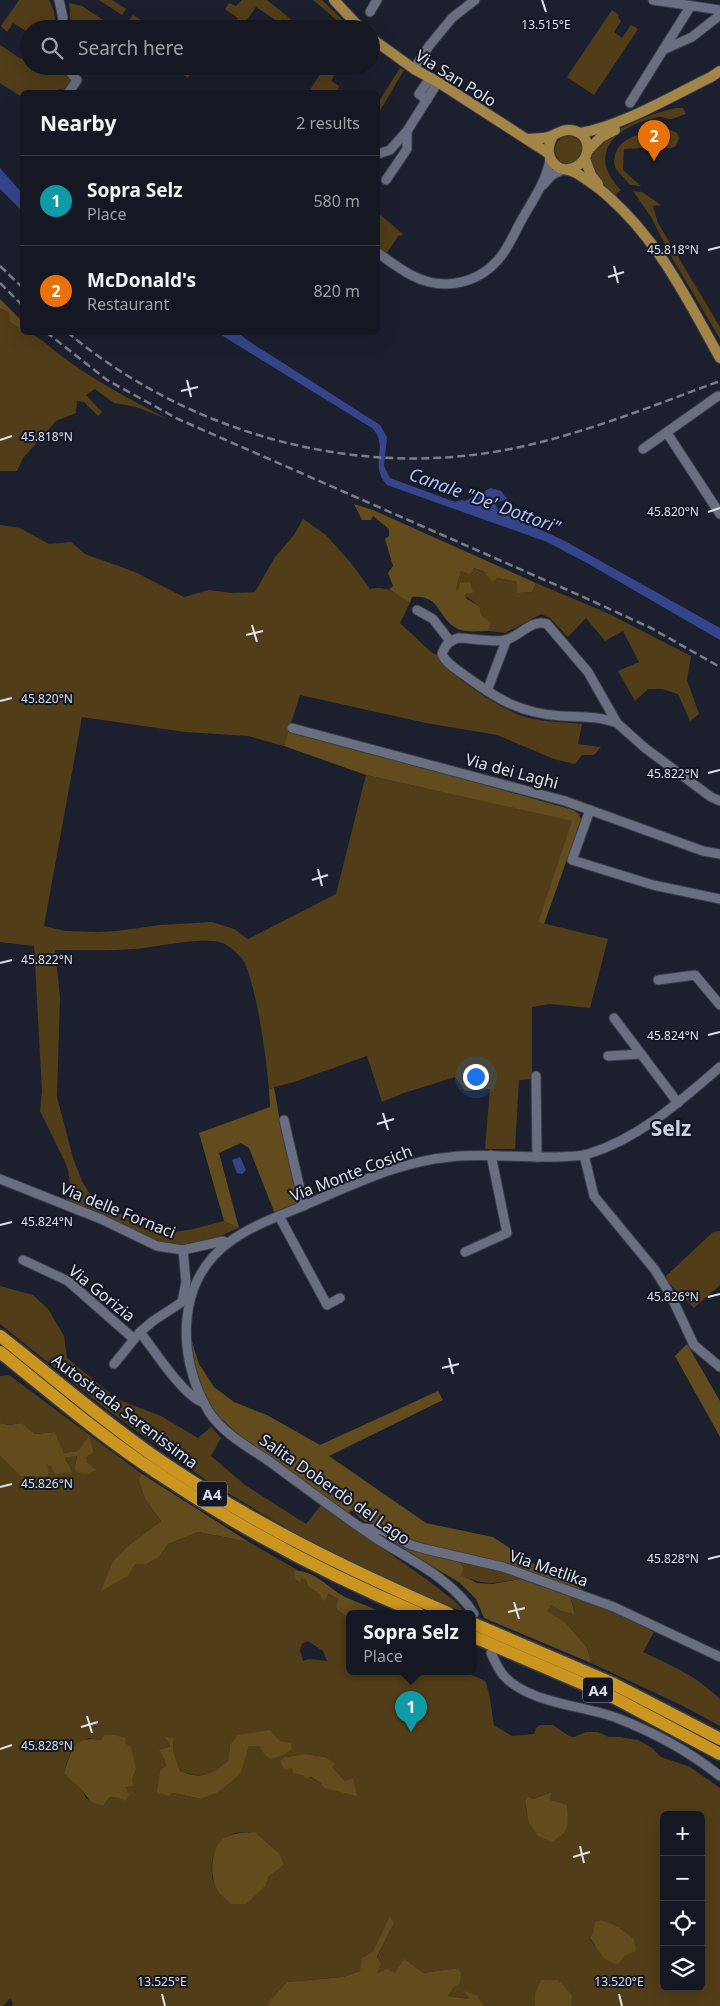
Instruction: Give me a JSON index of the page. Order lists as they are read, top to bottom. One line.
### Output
{"streets":{"highway":["Autostrada Serenissima","A4"],"main road":["Via San Polo"],"street":["Via dei Laghi","Via Monte Cosich","Via delle Fornaci","Via Gorizia","Salita Doberdò del Lago","Via Metlika"]},"crossings":[["Via Monte Cosich","Via delle Fornaci"],["Via Monte Cosich","Salita Doberdò del Lago"],["Via delle Fornaci","Via Gorizia"],["Via delle Fornaci","Salita Doberdò del Lago"],["Via Gorizia","Salita Doberdò del Lago"],["Salita Doberdò del Lago","Via Metlika"]],"districts":["Selz"],"water":["Canale \"De' Dottori\""],"page":{"search":"Search here","heading":["Nearby","2 results"],"pins":["2","1"],"list":[{"mark":"1","name":"Sopra Selz","note":"Place","value":"580 m"},{"mark":"2","name":"McDonald's","note":"Restaurant","value":"820 m"}],"popup":["Sopra Selz","Place"],"map_buttons":["+","−"]},"coordinates":["13.515°E","45.818°N","45.820°N","45.822°N","45.824°N","45.826°N","45.828°N","13.525°E","13.520°E"]}
